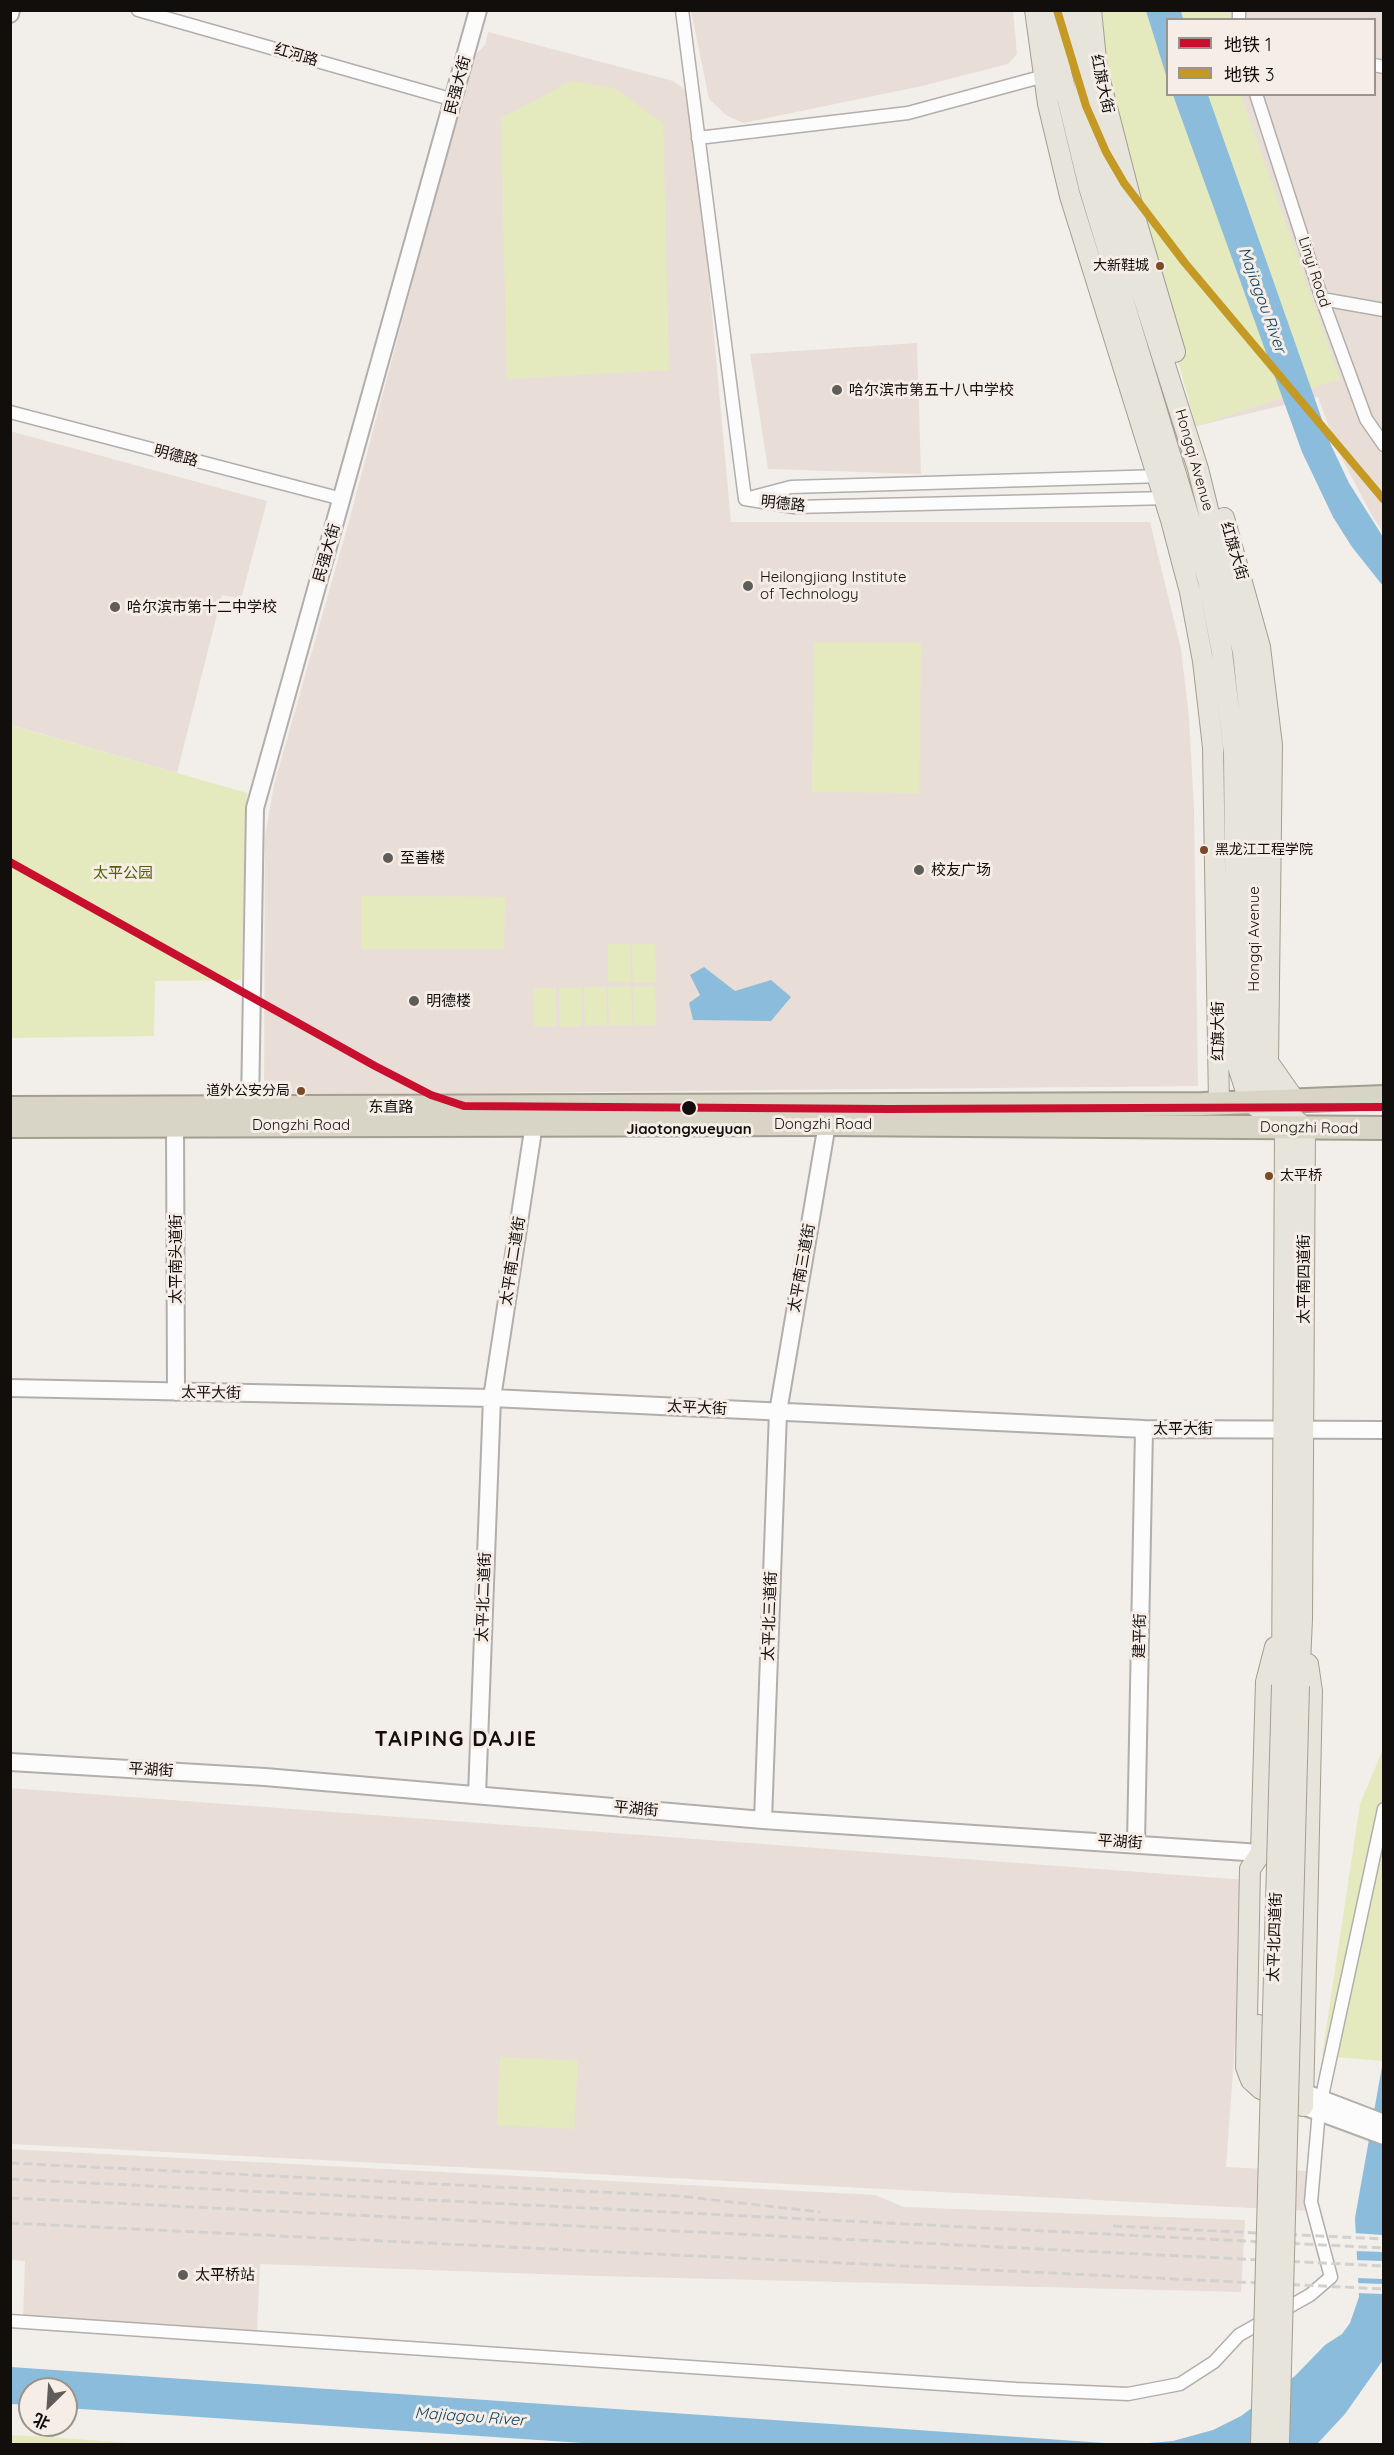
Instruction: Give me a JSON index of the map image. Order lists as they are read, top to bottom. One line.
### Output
{"streets":{"highway":["东直路","Dongzhi Road"],"main road":["红旗大街","Hongqi Avenue","太平南四道街","太平北四道街"],"street":["红河路","民强大街","Linyi Road","明德路","太平南头道街","太平南二道街","太平南三道街","太平大街","太平北二道街","太平北三道街","建平街","平湖街"]},"crossings":[["红河路","民强大街"],["红旗大街","明德路"],["红旗大街","Hongqi Avenue"],["红旗大街","东直路"],["民强大街","明德路"],["民强大街","东直路"],["明德路","Hongqi Avenue"],["Dongzhi Road","太平南头道街"],["Dongzhi Road","太平南二道街"],["Dongzhi Road","太平南三道街"],["Dongzhi Road","太平南四道街"],["太平南头道街","太平大街"],["太平南二道街","太平大街"],["太平南二道街","太平北二道街"],["太平南三道街","太平大街"],["太平南三道街","太平北三道街"],["太平南四道街","太平大街"],["太平南四道街","太平北四道街"],["太平大街","太平北二道街"],["太平大街","太平北三道街"],["太平大街","建平街"],["太平大街","太平北四道街"],["太平北二道街","平湖街"],["太平北三道街","平湖街"],["建平街","平湖街"]],"districts":["TAIPING DAJIE"],"water":["Majiagou River"],"parks":["太平公园"],"places":["大新鞋城","哈尔滨市第五十八中学校","Heilongjiang Institute of Technology","哈尔滨市第十二中学校","黑龙江工程学院","至善楼","校友广场","明德楼","道外公安分局","Jiaotongxueyuan","太平桥","太平桥站"],"lines":["metro line 3","metro line 1"],"legend":["地铁 1","地铁 3"],"north":"bottom left"}
